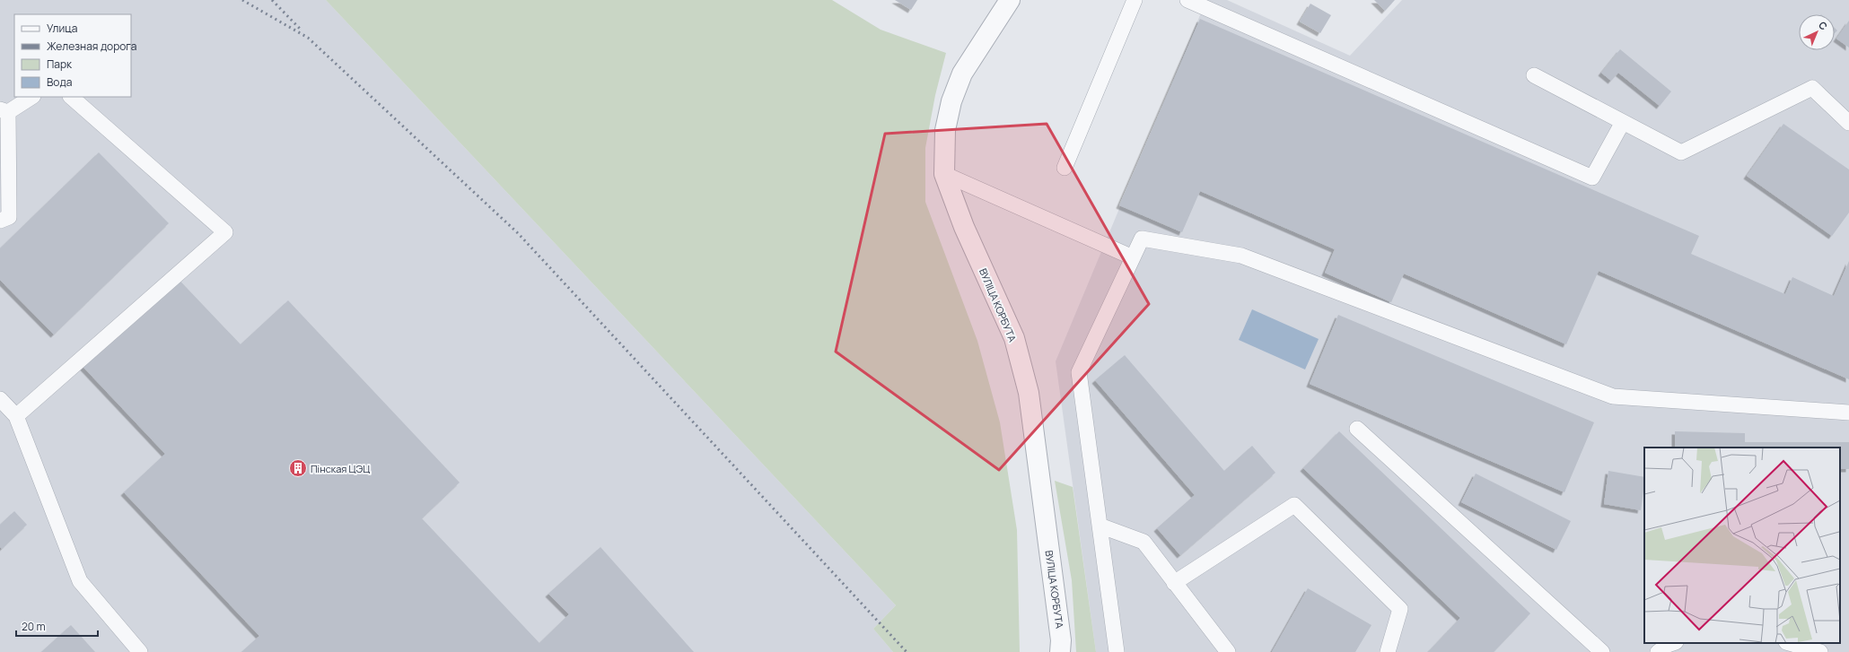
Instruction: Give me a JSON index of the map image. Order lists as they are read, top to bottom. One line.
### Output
{"streets":{"street":["ВУЛІЦА КОРБУТА"]},"places":{"building":["Пінская ЦЭЦ"]},"legend":["Улица","Железная дорога","Парк","Вода"],"scale_bar":"20 m","north":"top right"}
